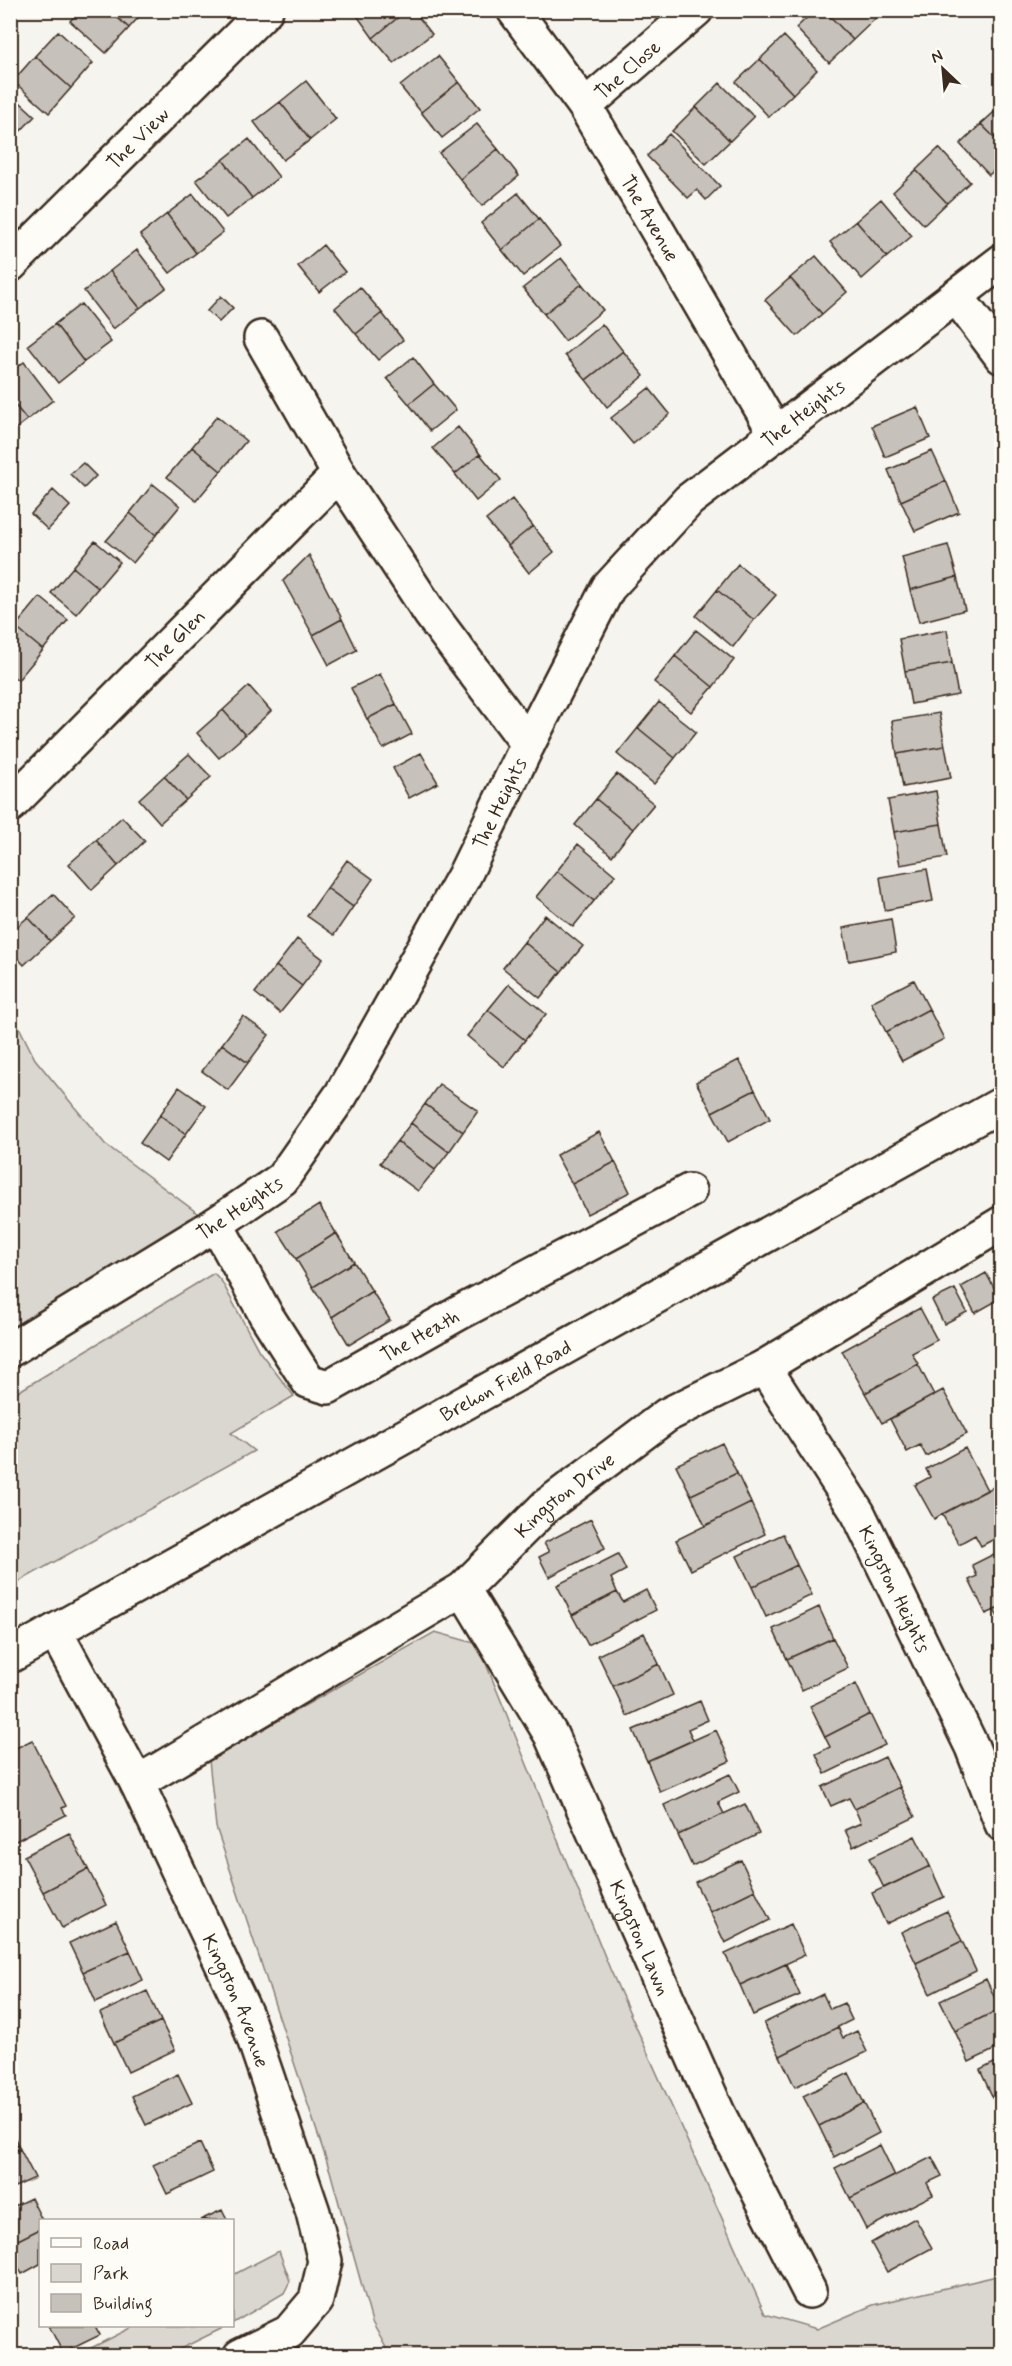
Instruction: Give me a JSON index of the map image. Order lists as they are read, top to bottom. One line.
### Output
{"streets":{"street":["The Close","The View","The Avenue","The Heights","The Glen","The Heath","Brehon Field Road","Kingston Drive","Kingston Heights","Kingston Lawn","Kingston Avenue"]},"crossings":[["The Close","The Avenue"],["The Avenue","The Heights"],["The Heights","The Heath"],["Brehon Field Road","Kingston Avenue"],["Kingston Drive","Kingston Heights"],["Kingston Drive","Kingston Lawn"],["Kingston Drive","Kingston Avenue"]],"legend":["Road","Park","Building"],"north":"top left"}
